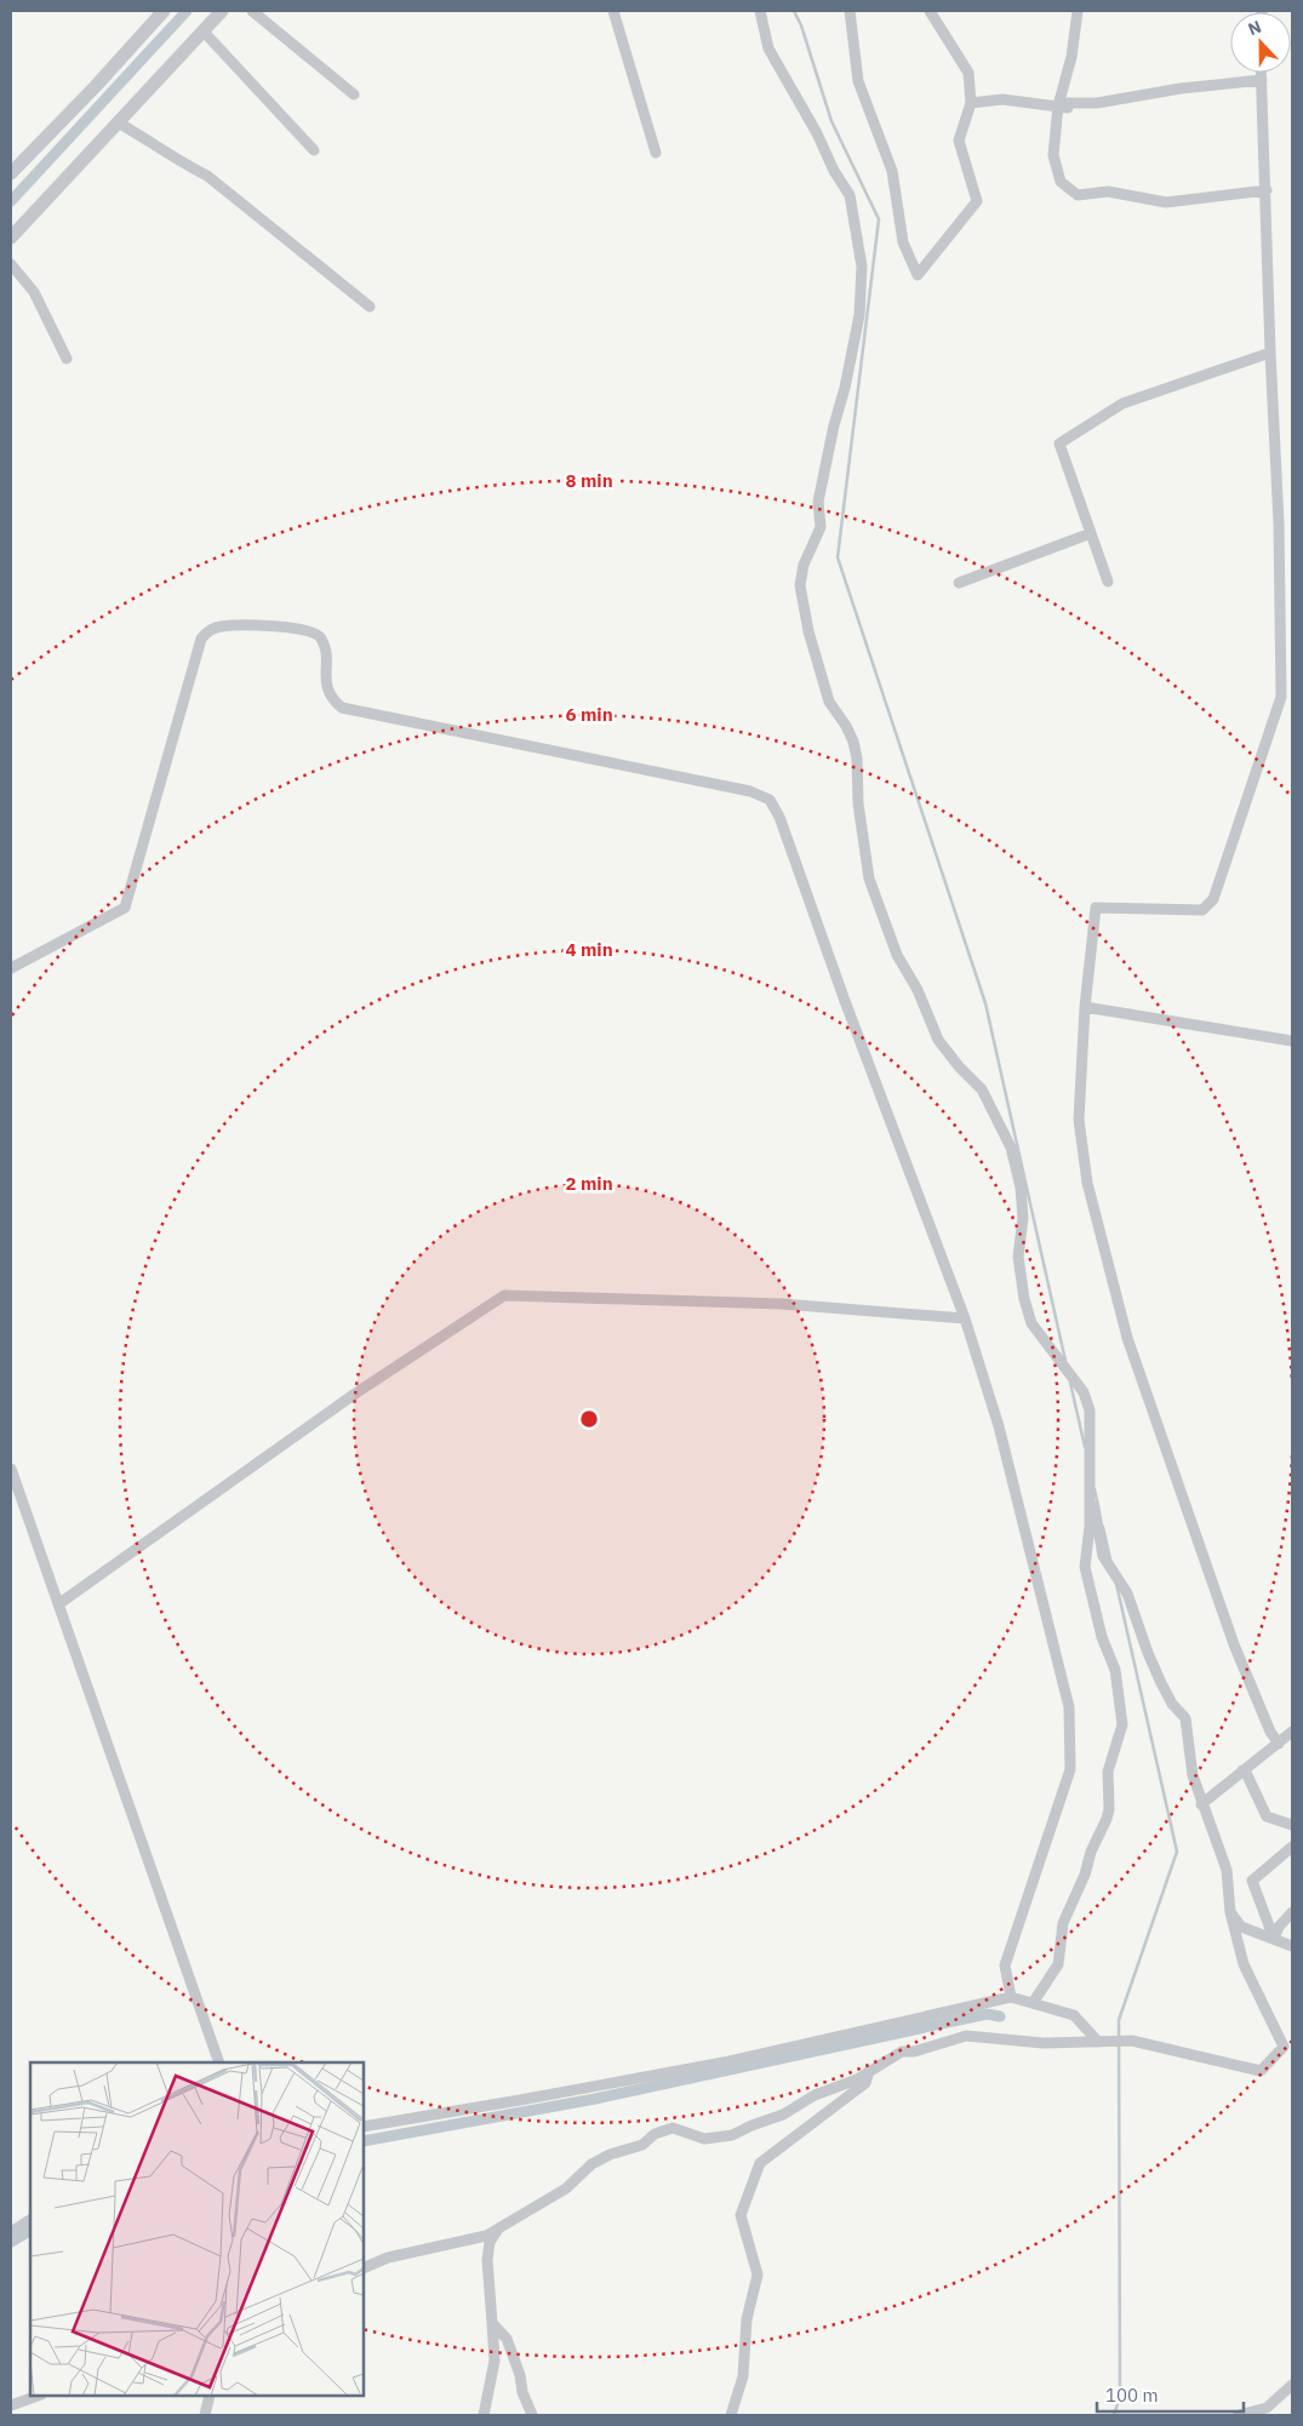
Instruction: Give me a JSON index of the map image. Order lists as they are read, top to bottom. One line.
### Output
{"scale_bar":"100 m","north":"top","rings":["8 min","6 min","4 min","2 min"]}
